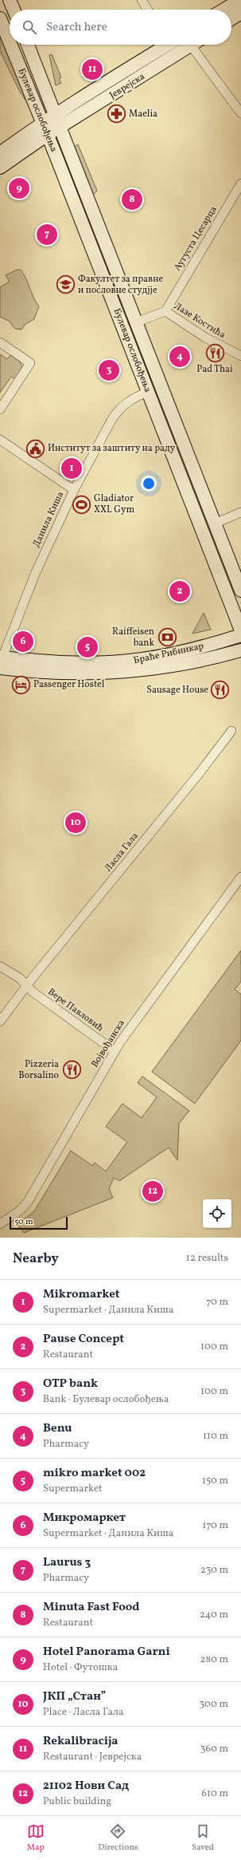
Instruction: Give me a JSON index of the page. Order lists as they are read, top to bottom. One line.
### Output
{"streets":{"main road":["Јеврејска","Булевар ослобођења","Браће Рибникар"],"street":["Аугуста Цесарца","Лазе Костића","Данила Киша","Ласла Гала","Вере Павловић","Војвођанска"]},"crossings":[["Јеврејска","Булевар ослобођења"],["Булевар ослобођења","Данила Киша"],["Аугуста Цесарца","Лазе Костића"],["Данила Киша","Браће Рибникар"],["Ласла Гала","Вере Павловић"],["Вере Павловић","Војвођанска"]],"places":{"pharmacy":["Maelia"],"school or university":["Факултет за правне и пословне студјје"],"restaurant":["Pad Thai","Sausage House","Pizzeria Borsalino"],"public building":["Институт за заштиту на раду"],"sports":["Gladiator XXL Gym"],"bank":["Raiffeisen bank"],"hotel":["Passenger Hostel"]},"scale_bar":"50 m","page":{"search":"Search here","pins":["11","9","8","7","4","3","1","2","6","5","10","12"],"scale":"50 m","heading":["Nearby","12 results"],"list":[{"mark":"1","name":"Mikromarket","note":"Supermarket · Данила Киша","value":"70 m"},{"mark":"2","name":"Pause Concept","note":"Restaurant","value":"100 m"},{"mark":"3","name":"OTP bank","note":"Bank · Булевар ослобођења","value":"100 m"},{"mark":"4","name":"Benu","note":"Pharmacy","value":"110 m"},{"mark":"5","name":"mikro market 002","note":"Supermarket","value":"150 m"},{"mark":"6","name":"Микромаркет","note":"Supermarket · Данила Киша","value":"170 m"},{"mark":"7","name":"Laurus 3","note":"Pharmacy","value":"230 m"},{"mark":"8","name":"Minuta Fast Food","note":"Restaurant","value":"240 m"},{"mark":"9","name":"Hotel Panorama Garni","note":"Hotel · Футошка","value":"280 m"},{"mark":"10","name":"ЈКП „Стан”","note":"Place · Ласла Гала","value":"300 m"},{"mark":"11","name":"Rekalibracija","note":"Restaurant · Јеврејска","value":"360 m"},{"mark":"12","name":"21102 Нови Сад","note":"Public building","value":"610 m"}],"nav":["Map","Directions","Saved"]}}
